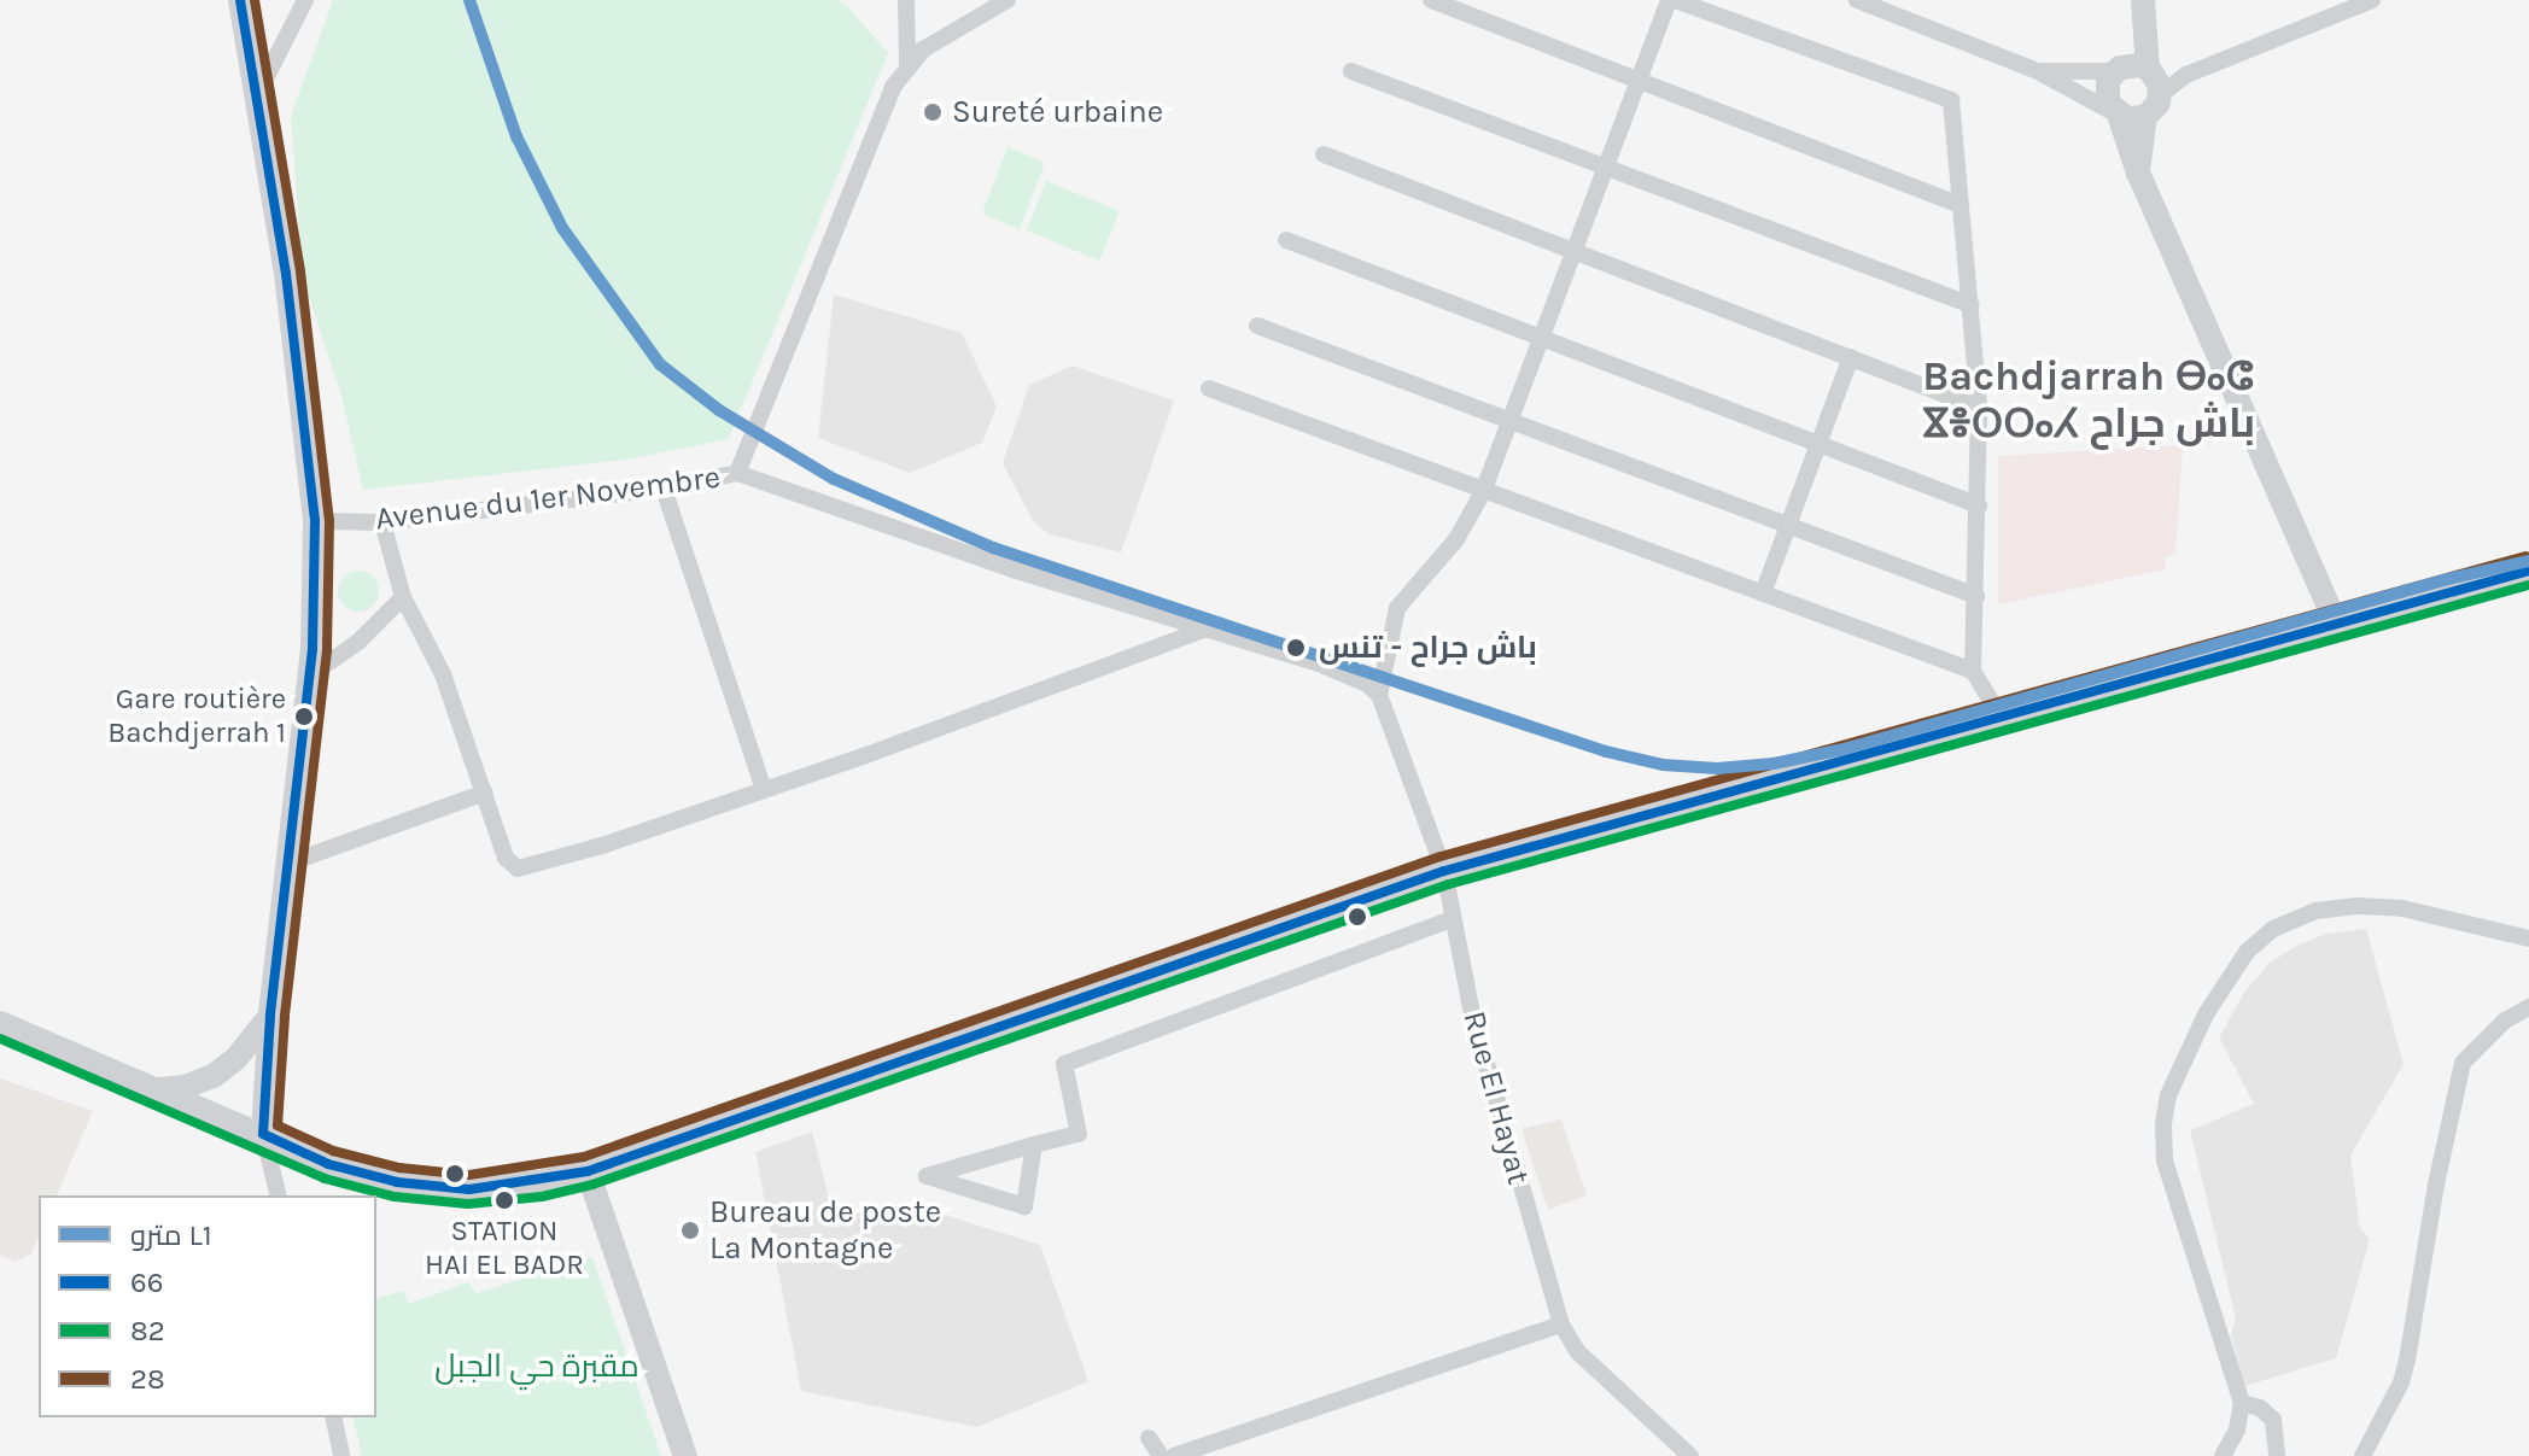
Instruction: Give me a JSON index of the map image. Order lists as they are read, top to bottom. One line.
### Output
{"streets":{"street":["Avenue du 1er Novembre","Rue El Hayat"]},"crossings":[["Avenue du 1er Novembre","Rue El Hayat"]],"districts":["Bachdjarrah ⴱⴰⵛ ⴵⴻⵔⵔⴰⵃ باش جراح"],"parks":["مقبرة حي الجبل"],"places":["Sureté urbaine","باش جراح - تنس","Gare routière Bachdjerrah 1","STATION HAI EL BADR","Bureau de poste La Montagne"],"lines":["metro line L1","transit line 66","transit line 28","transit line 82"],"legend":["مترو L1","66","82","28"]}
